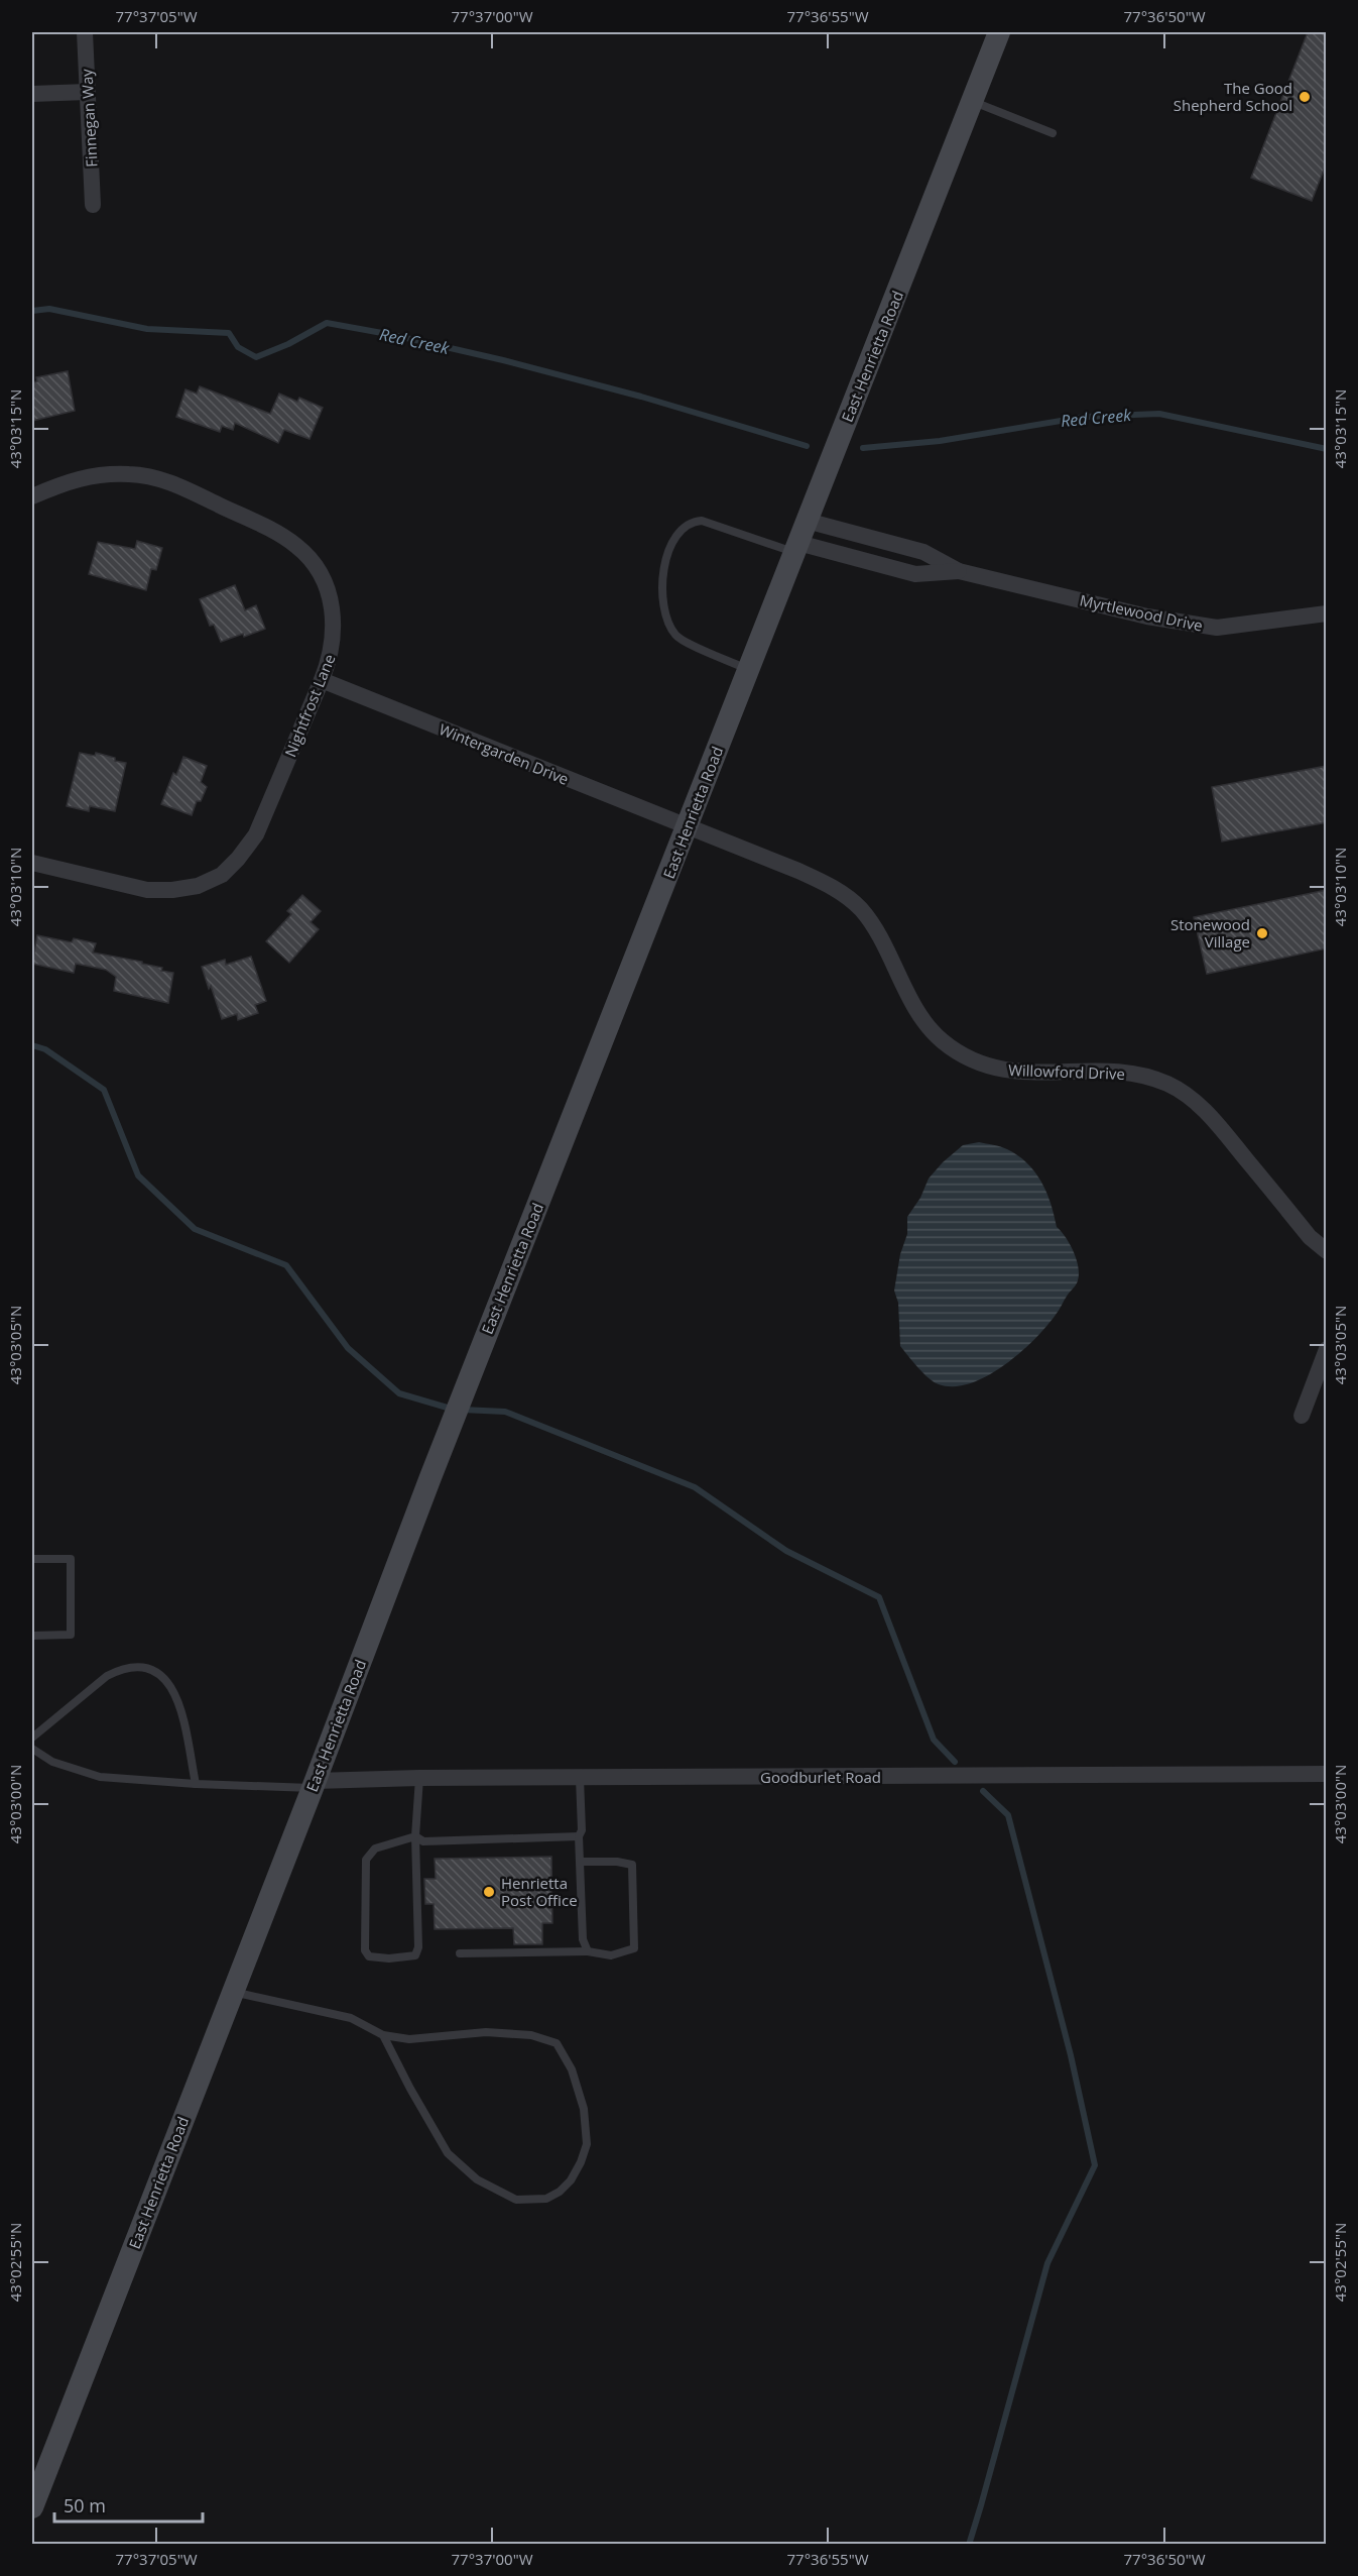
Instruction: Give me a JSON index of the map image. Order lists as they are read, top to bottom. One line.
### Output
{"streets":{"main road":["East Henrietta Road"],"street":["Finnegan Way","Myrtlewood Drive","Nightfrost Lane","Wintergarden Drive","Willowford Drive","Goodburlet Road"]},"crossings":[["East Henrietta Road","Myrtlewood Drive"],["East Henrietta Road","Wintergarden Drive"],["East Henrietta Road","Willowford Drive"],["East Henrietta Road","Goodburlet Road"],["Nightfrost Lane","Wintergarden Drive"],["Wintergarden Drive","Willowford Drive"]],"water":["Red Creek"],"places":["The Good Shepherd School","Stonewood Village","Henrietta Post Office"],"scale_bar":"50 m","coordinates":["77°37'05\"W","77°37'00\"W","77°36'55\"W","77°36'50\"W","43°03'15\"N","43°03'10\"N","43°03'05\"N","43°03'00\"N","43°02'55\"N"]}
